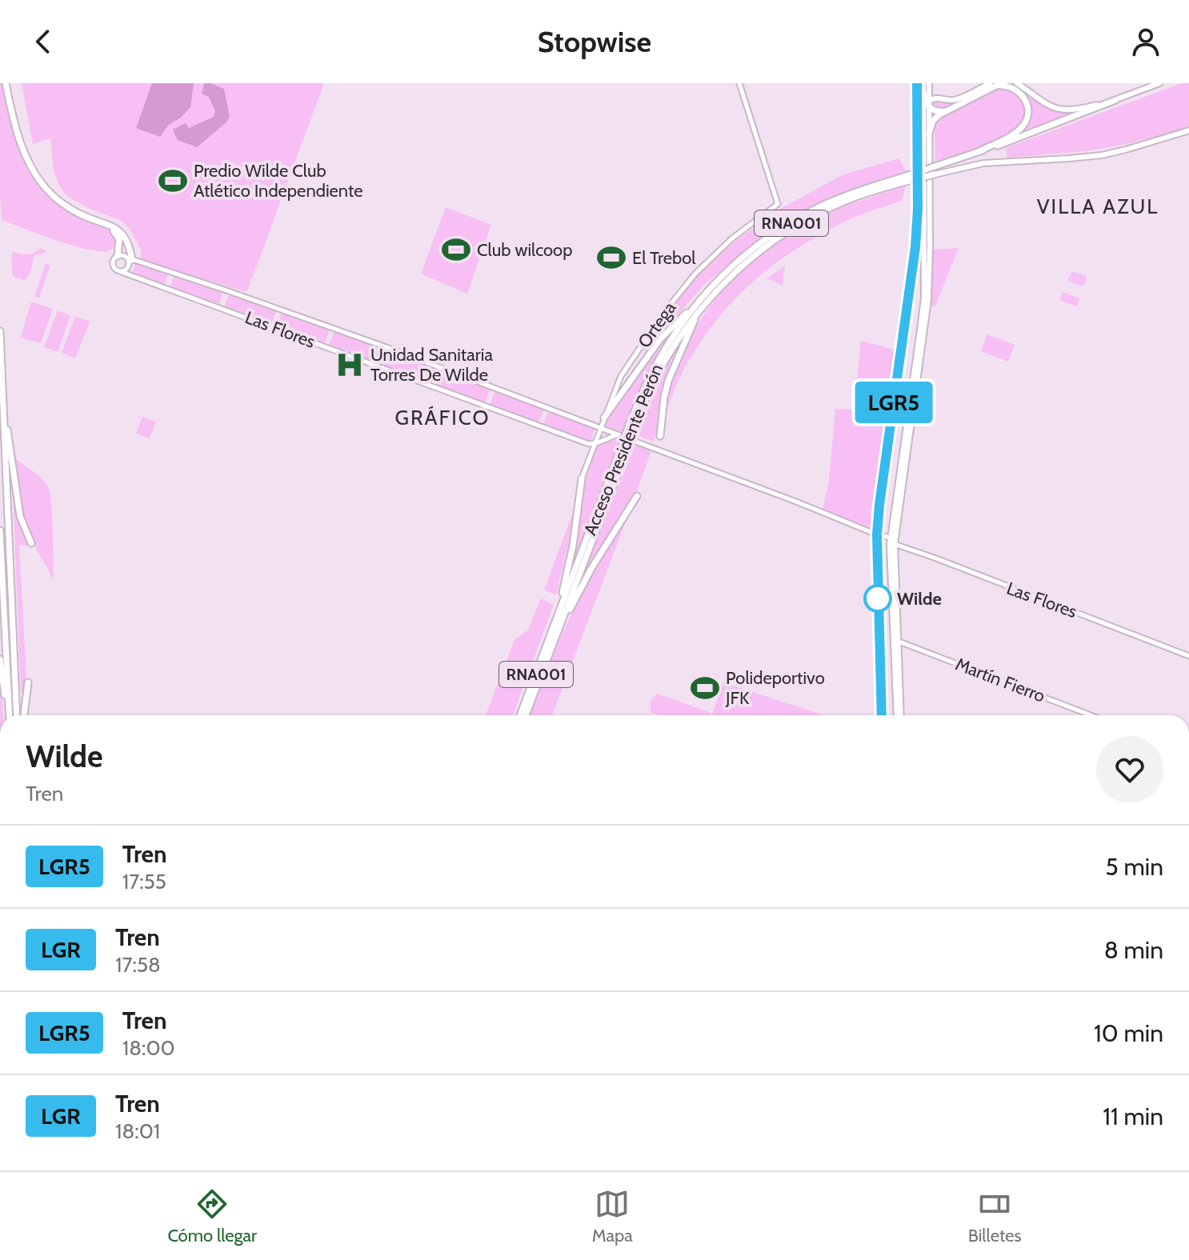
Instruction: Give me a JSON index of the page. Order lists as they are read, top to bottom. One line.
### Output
{"streets":{"highway":["RNA001","Acceso Presidente Perón"],"street":["Ortega","Las Flores","Martín Fierro"]},"crossings":[["Ortega","Las Flores"]],"districts":["VILLA AZUL","GRÁFICO"],"places":{"sports":["Predio Wilde Club Atlético Independiente","Club wilcoop","El Trebol","Polideportivo JFK"],"hospital":["Unidad Sanitaria Torres De Wilde"],"other":["Wilde"]},"page":{"header":"Stopwise","on_map":"LGR5","heading":["Wilde","Tren"],"list":[{"mark":"LGR5","name":"Tren","note":"17:55","value":"5 min"},{"mark":"LGR","name":"Tren","note":"17:58","value":"8 min"},{"mark":"LGR5","name":"Tren","note":"18:00","value":"10 min"},{"mark":"LGR","name":"Tren","note":"18:01","value":"11 min"}],"tabs":["Cómo llegar","Mapa","Billetes"]}}
